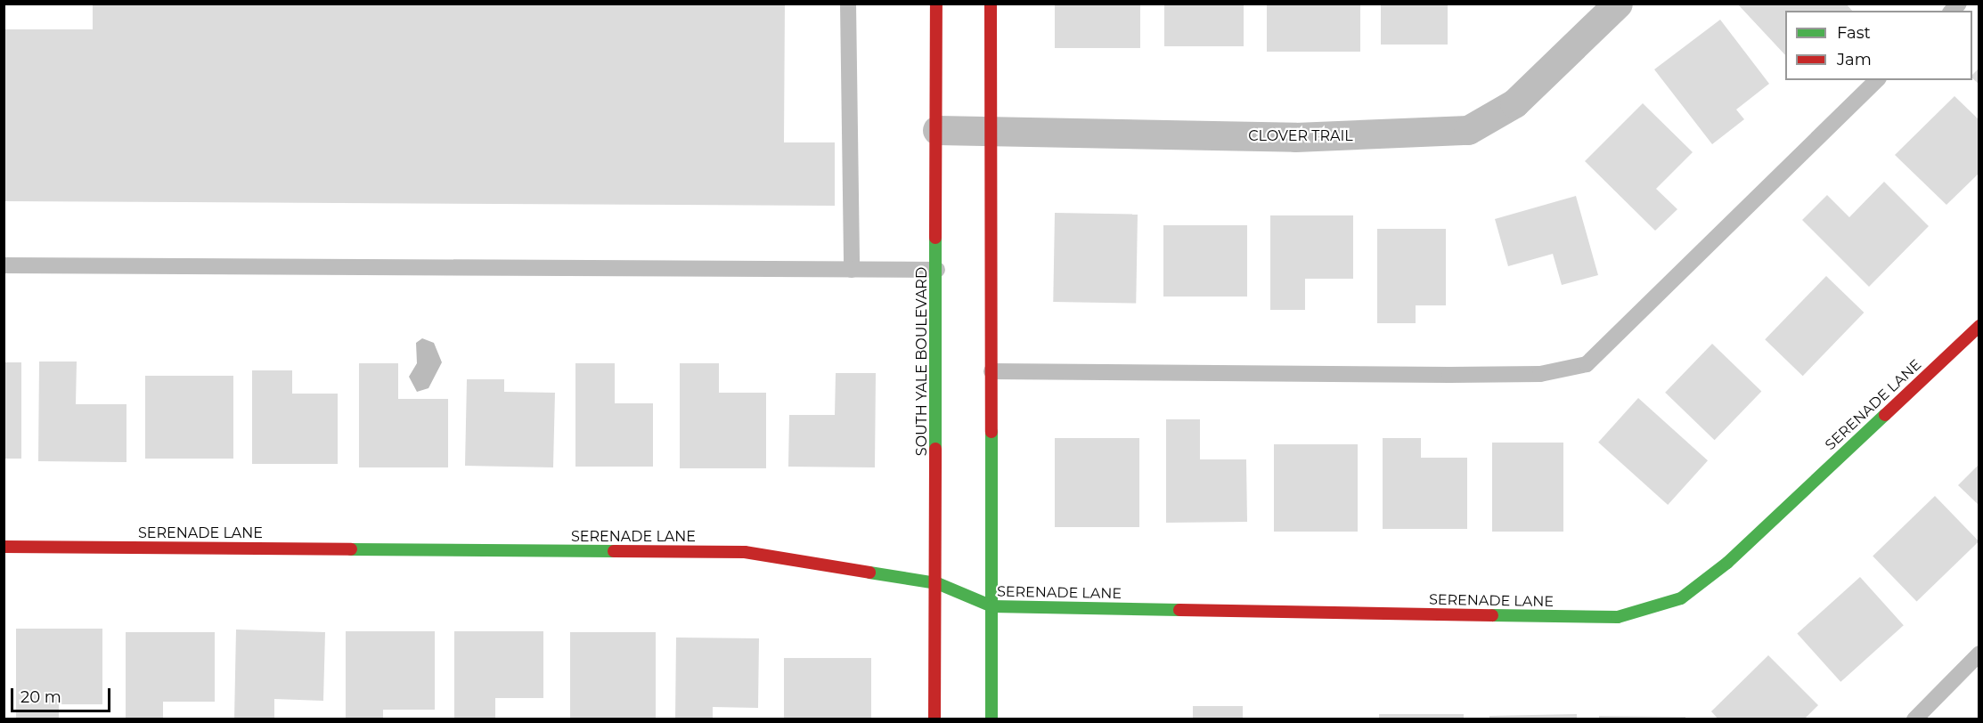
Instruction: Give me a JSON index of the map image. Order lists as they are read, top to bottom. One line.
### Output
{"streets":{"street":["CLOVER TRAIL","SOUTH YALE BOULEVARD","SERENADE LANE"]},"crossings":[["CLOVER TRAIL","SOUTH YALE BOULEVARD"],["SOUTH YALE BOULEVARD","SERENADE LANE"]],"legend":["Fast","Jam"],"scale_bar":"20 m"}
